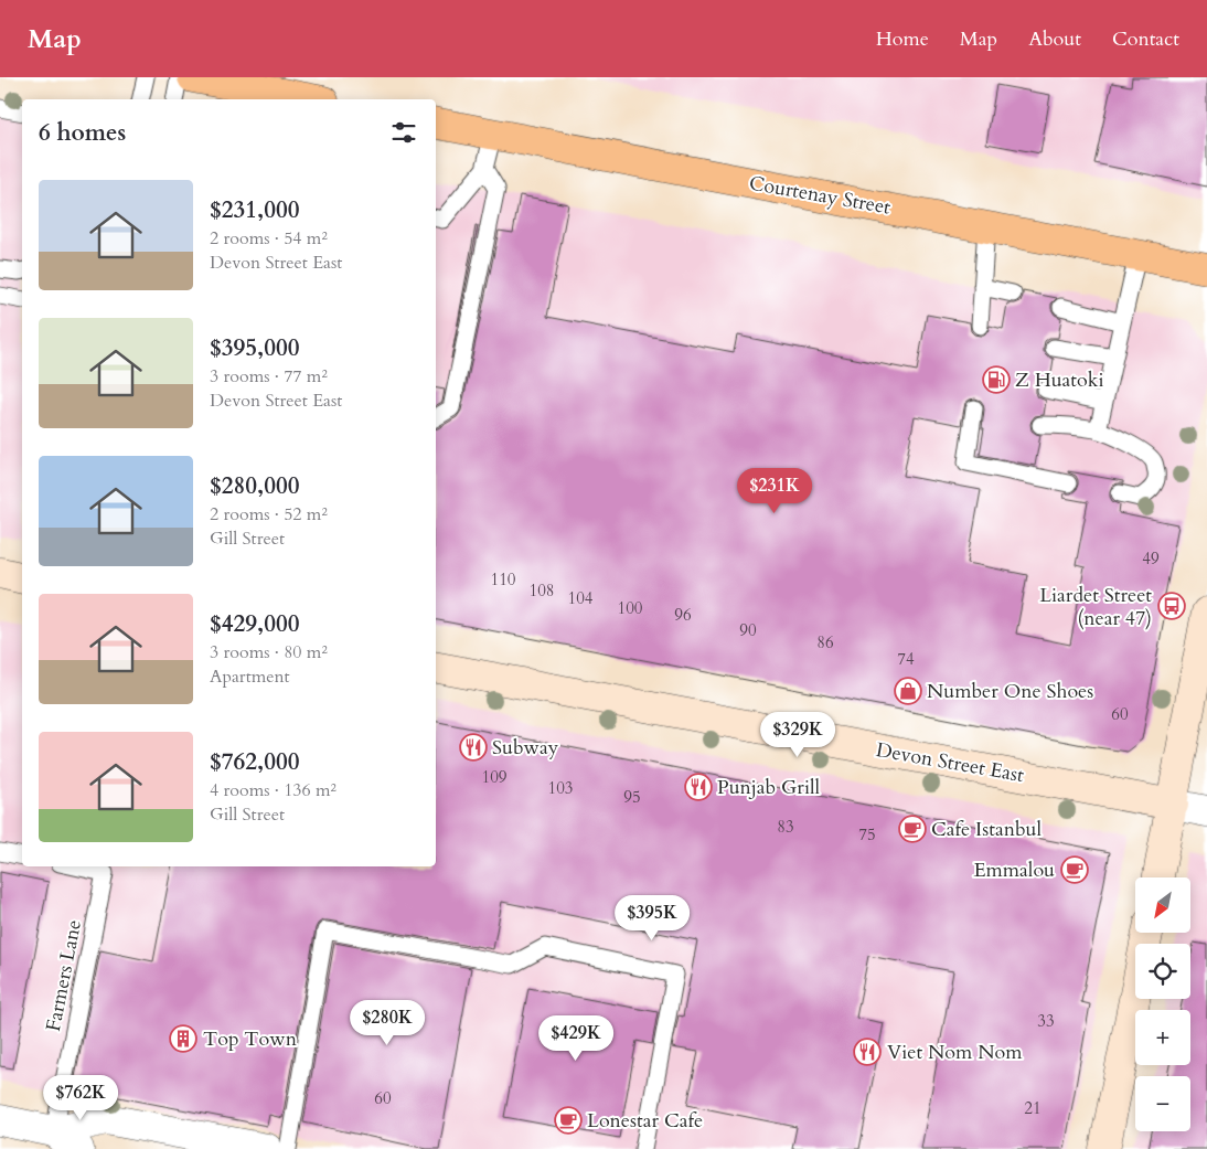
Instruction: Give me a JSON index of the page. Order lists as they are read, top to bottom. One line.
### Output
{"streets":{"main road":["Courtenay Street"],"street":["Devon Street East"],"lane":["Farmers Lane"]},"places":{"fuel station":["Z Huatoki"],"bus stop":["Liardet Street (near 47)"],"shop":["Number One Shoes"],"restaurant":["Subway","Punjab Grill","Viet Nom Nom"],"cafe":["Cafe Istanbul","Emmalou","Lonestar Cafe"],"building":["Top Town"]},"house_numbers":["49","110","108","104","100","96","90","86","74","60","109","103","95","83","75","33","60","21"],"north":"bottom left","page":{"header":"Map","nav":["Home","Map","About","Contact"],"heading":"6 homes","list":[{"name":"$231,000","note":"2 rooms · 54 m² · Devon Street East"},{"name":"$395,000","note":"3 rooms · 77 m² · Devon Street East"},{"name":"$280,000","note":"2 rooms · 52 m² · Gill Street"},{"name":"$429,000","note":"3 rooms · 80 m² · Apartment"},{"name":"$762,000","note":"4 rooms · 136 m² · Gill Street"}],"price":["$231K","$329K","$395K","$280K","$429K","$762K"],"map_buttons":["+","−"]}}
